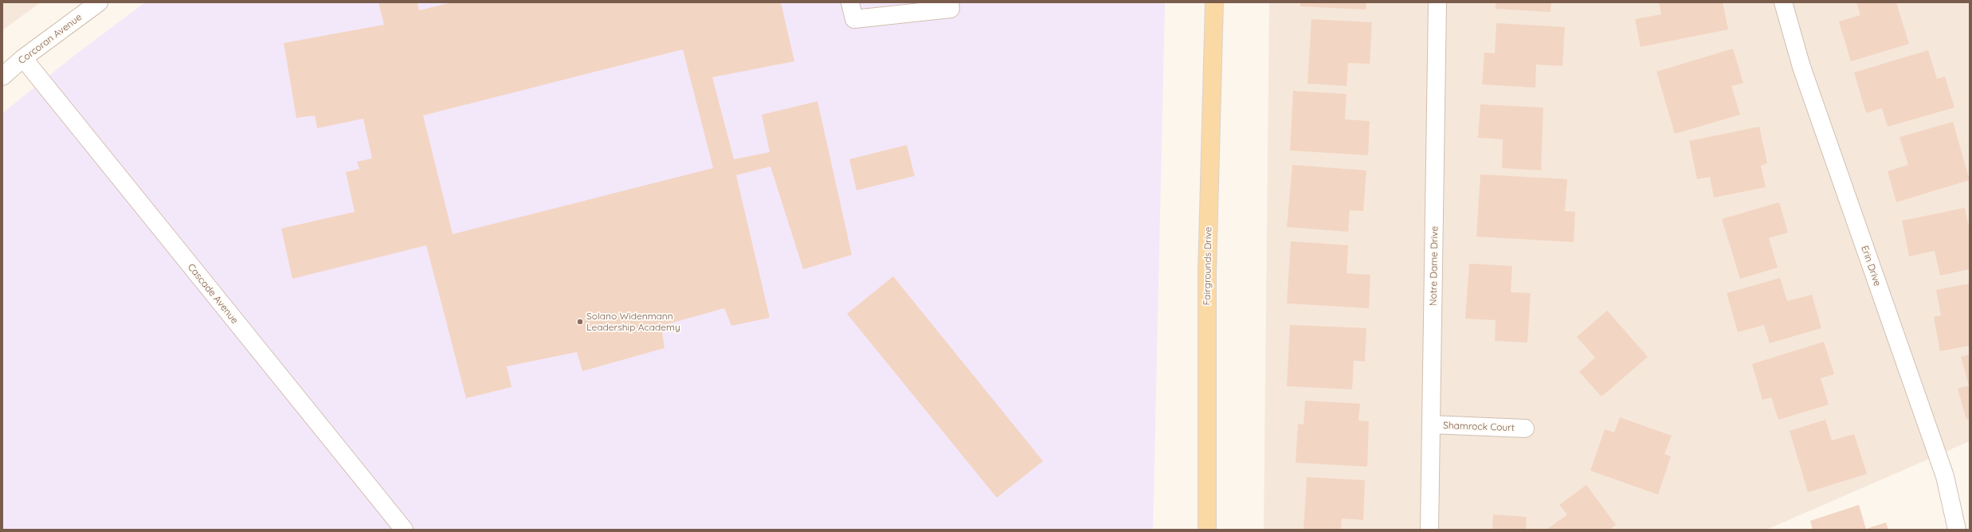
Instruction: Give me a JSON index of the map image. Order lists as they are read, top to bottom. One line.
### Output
{"streets":{"main road":["Fairgrounds Drive"],"street":["Corcoran Avenue","Notre Dame Drive","Erin Drive","Cascade Avenue","Shamrock Court"]},"crossings":[["Corcoran Avenue","Cascade Avenue"],["Notre Dame Drive","Shamrock Court"]],"places":["Solano Widenmann Leadership Academy"]}
